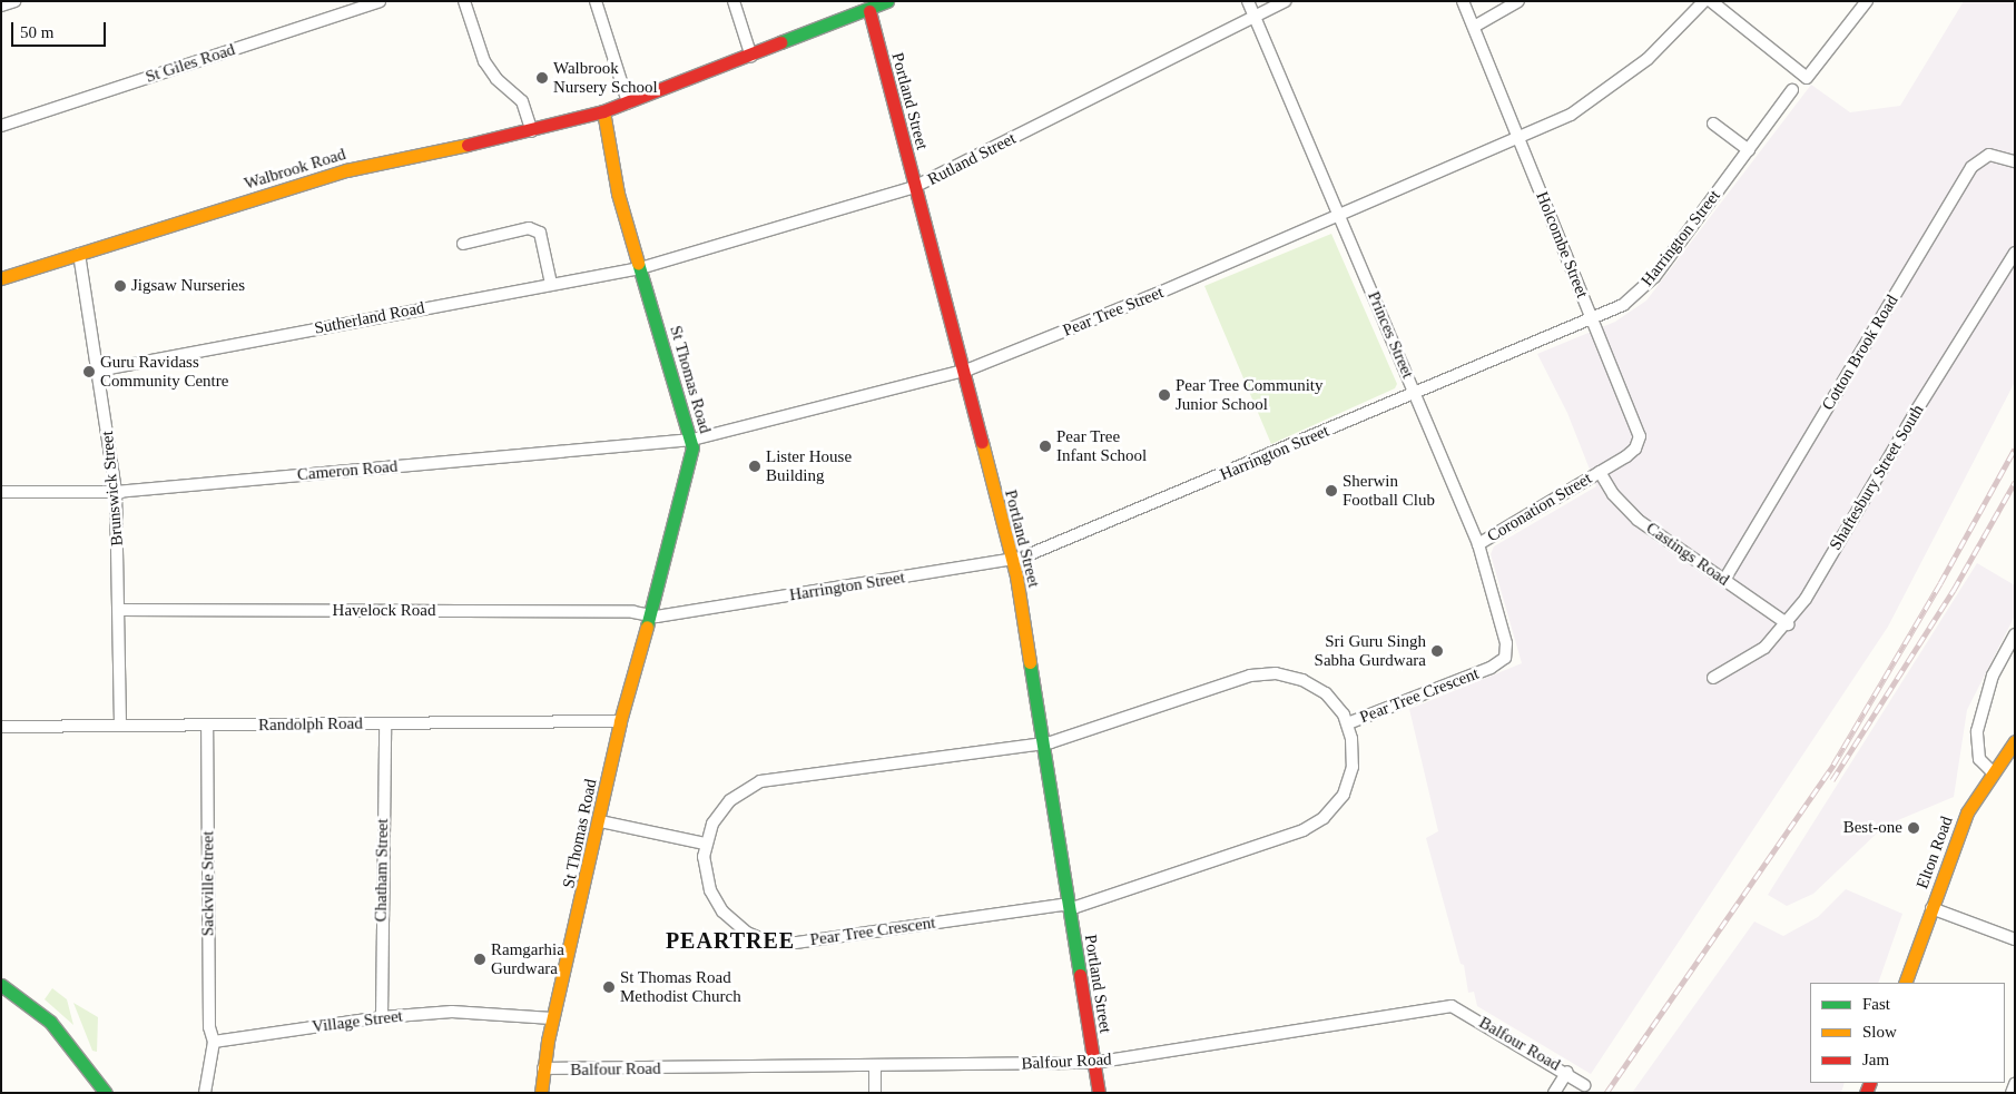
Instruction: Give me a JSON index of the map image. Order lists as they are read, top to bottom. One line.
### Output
{"streets":{"main road":["Portland Street","Walbrook Road","St Thomas Road","Elton Road"],"street":["St Giles Road","Rutland Street","Harrington Street","Holcombe Street","Pear Tree Street","Sutherland Road","Princes Street","Cotton Brook Road","Cameron Road","Shaftesbury Street South","Brunswick Street","Coronation Street","Castings Road","Havelock Road","Pear Tree Crescent","Randolph Road","Chatham Street","Sackville Street","Village Street","Balfour Road"]},"crossings":[["Portland Street","Rutland Street"],["Portland Street","Harrington Street"],["Portland Street","Pear Tree Street"],["Portland Street","Pear Tree Crescent"],["Portland Street","Balfour Road"],["Rutland Street","Sutherland Road"],["Rutland Street","Princes Street"],["Rutland Street","St Thomas Road"],["Walbrook Road","St Thomas Road"],["Walbrook Road","Brunswick Street"],["Harrington Street","Holcombe Street"],["Harrington Street","Princes Street"],["Harrington Street","St Thomas Road"],["Harrington Street","Havelock Road"],["Holcombe Street","Pear Tree Street"],["Holcombe Street","Coronation Street"],["Holcombe Street","Castings Road"],["Pear Tree Street","Princes Street"],["Pear Tree Street","St Thomas Road"],["Pear Tree Street","Cameron Road"],["Sutherland Road","St Thomas Road"],["Sutherland Road","Brunswick Street"],["Princes Street","Coronation Street"],["Princes Street","Pear Tree Crescent"],["Cotton Brook Road","Castings Road"],["St Thomas Road","Cameron Road"],["St Thomas Road","Havelock Road"],["St Thomas Road","Randolph Road"],["St Thomas Road","Village Street"],["St Thomas Road","Balfour Road"],["Cameron Road","Brunswick Street"],["Shaftesbury Street South","Castings Road"],["Brunswick Street","Havelock Road"],["Brunswick Street","Randolph Road"],["Coronation Street","Castings Road"],["Randolph Road","Chatham Street"],["Randolph Road","Sackville Street"],["Chatham Street","Village Street"],["Sackville Street","Village Street"]],"districts":["PEARTREE"],"places":["Walbrook Nursery School","Jigsaw Nurseries","Guru Ravidass Community Centre","Pear Tree Community Junior School","Pear Tree Infant School","Lister House Building","Sherwin Football Club","Sri Guru Singh Sabha Gurdwara","Best-one","Ramgarhia Gurdwara","St Thomas Road Methodist Church"],"legend":["Fast","Slow","Jam"],"scale_bar":"50 m"}
